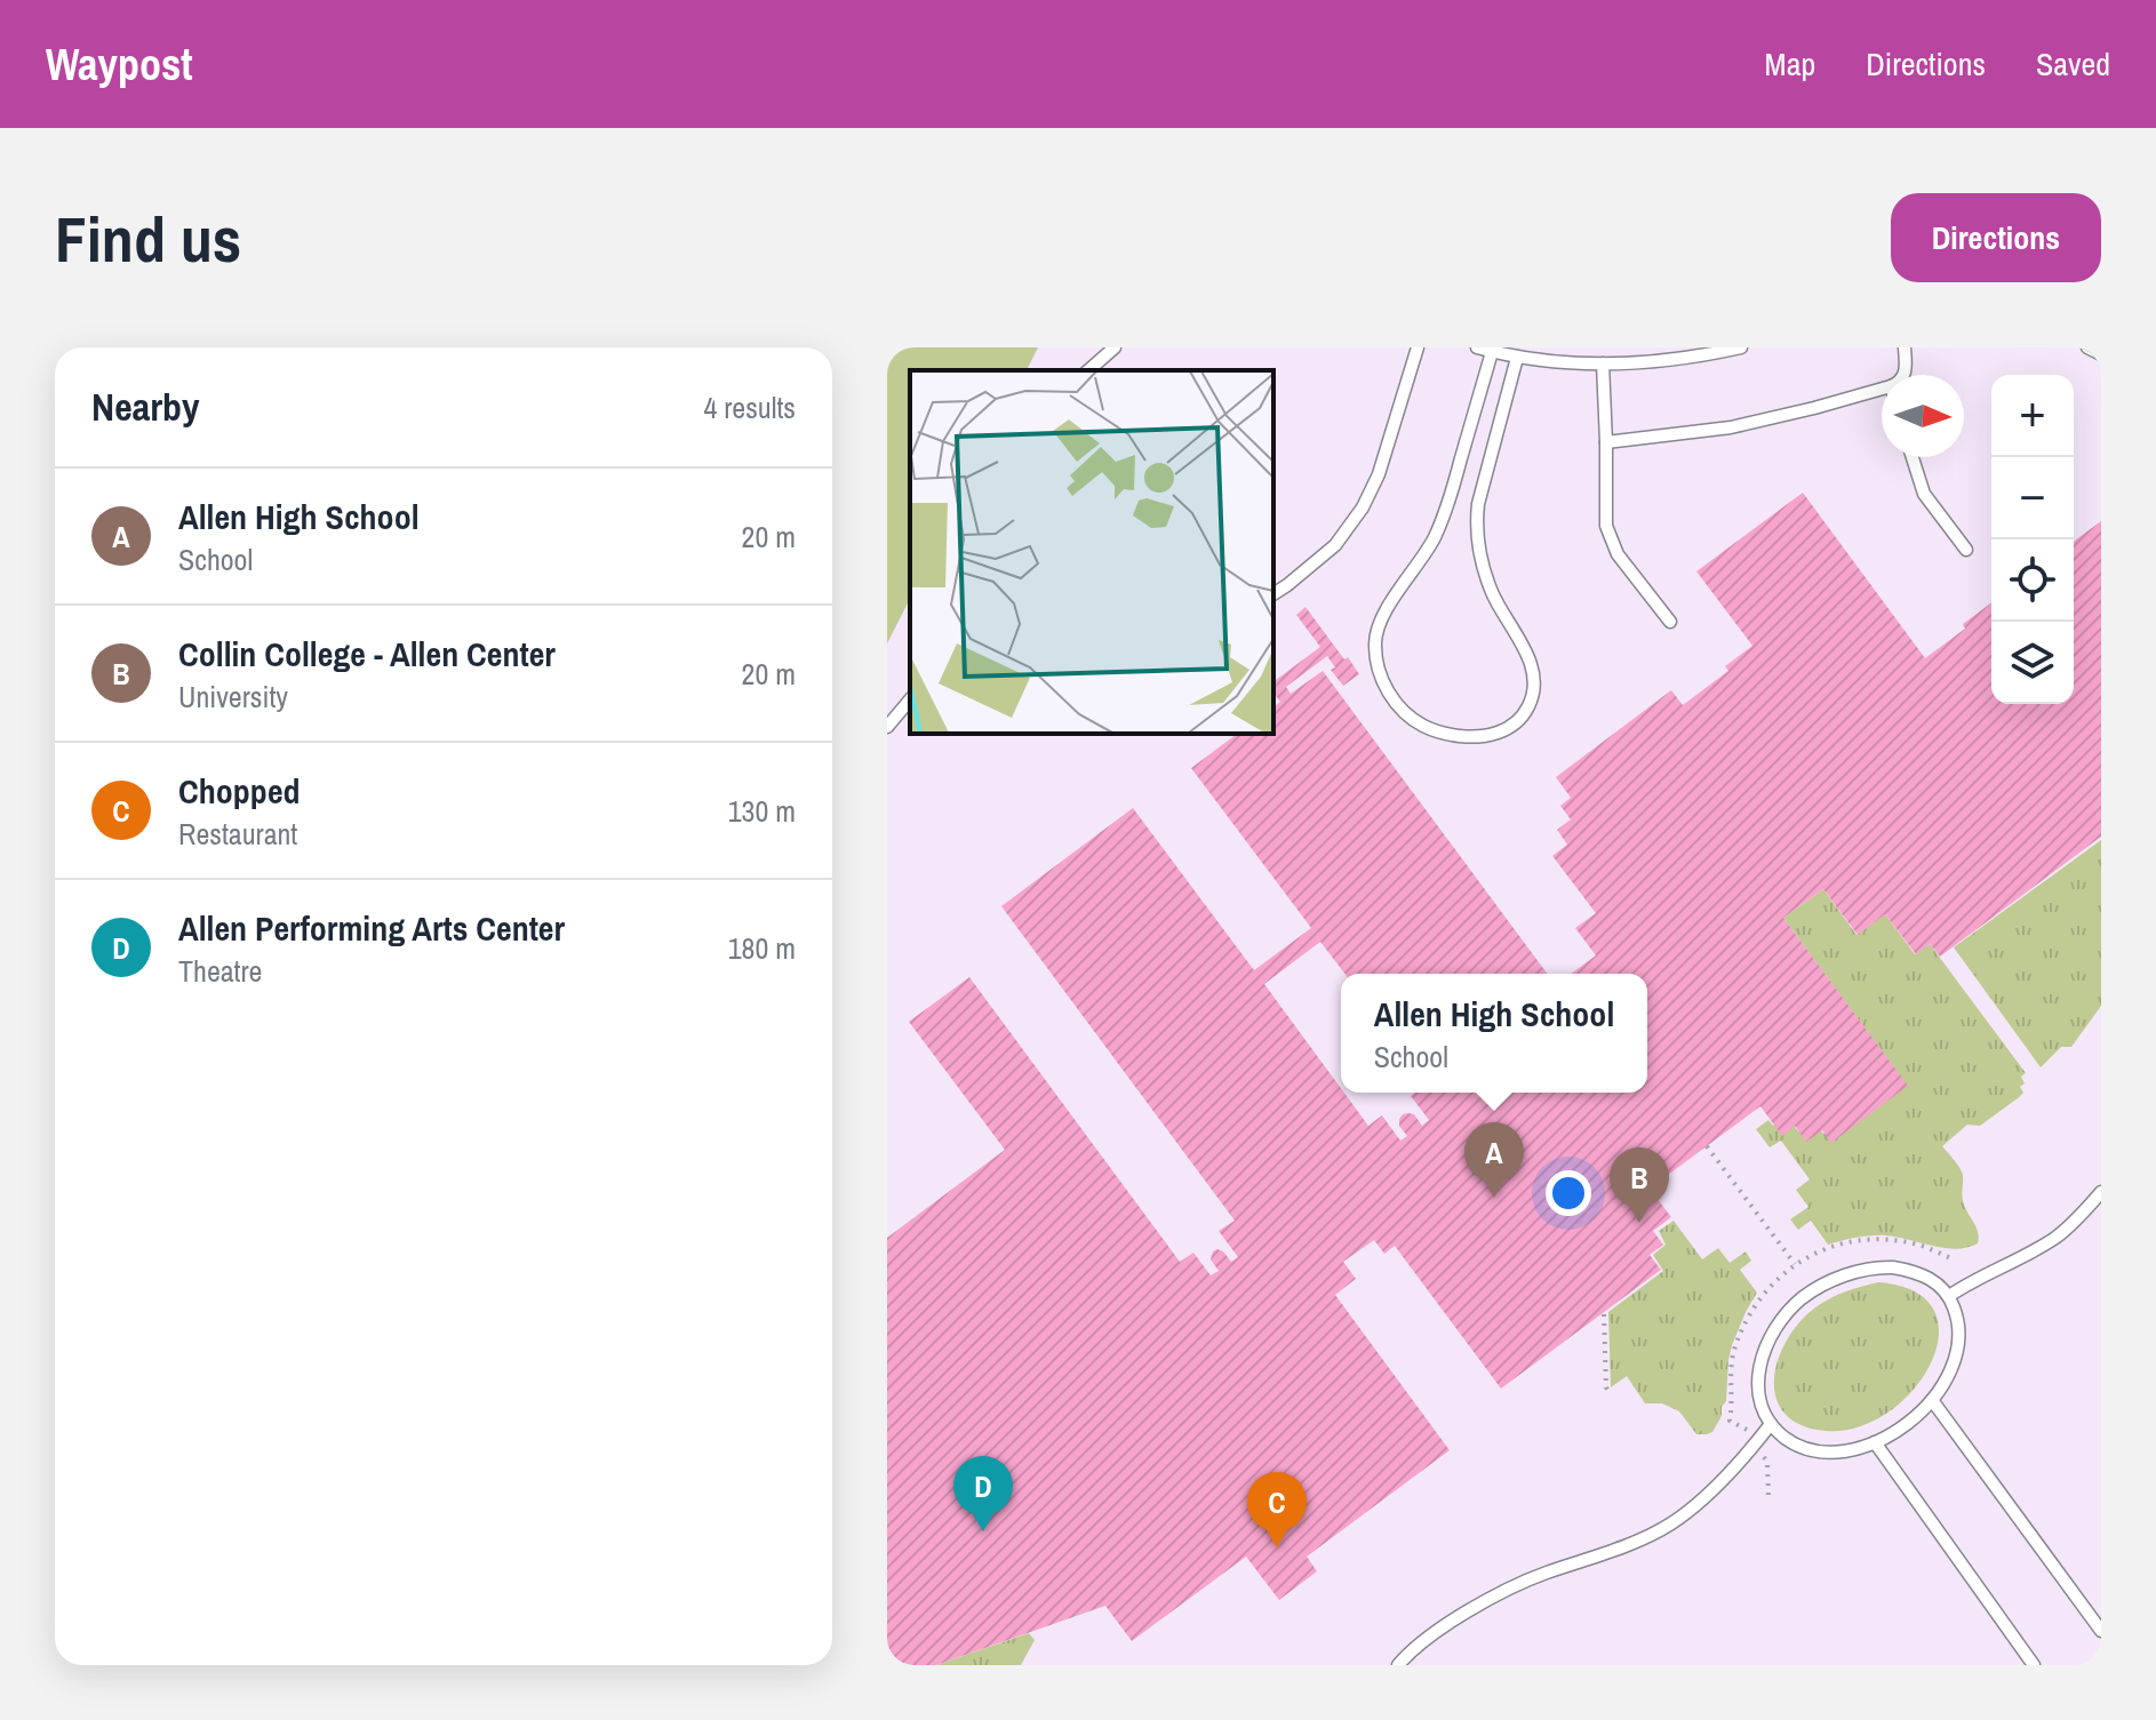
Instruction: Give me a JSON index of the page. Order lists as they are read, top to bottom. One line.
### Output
{"north":"right","page":{"header":"Waypost","nav":["Map","Directions","Saved"],"buttons":"Directions","title":"Find us","heading":["Nearby","4 results"],"map_buttons":["+","−"],"list":[{"mark":"A","name":"Allen High School","note":"School","value":"20 m"},{"mark":"B","name":"Collin College - Allen Center","note":"University","value":"20 m"},{"mark":"C","name":"Chopped","note":"Restaurant","value":"130 m"},{"mark":"D","name":"Allen Performing Arts Center","note":"Theatre","value":"180 m"}],"popup":["Allen High School","School"],"pins":["A","B","D","C"]}}
